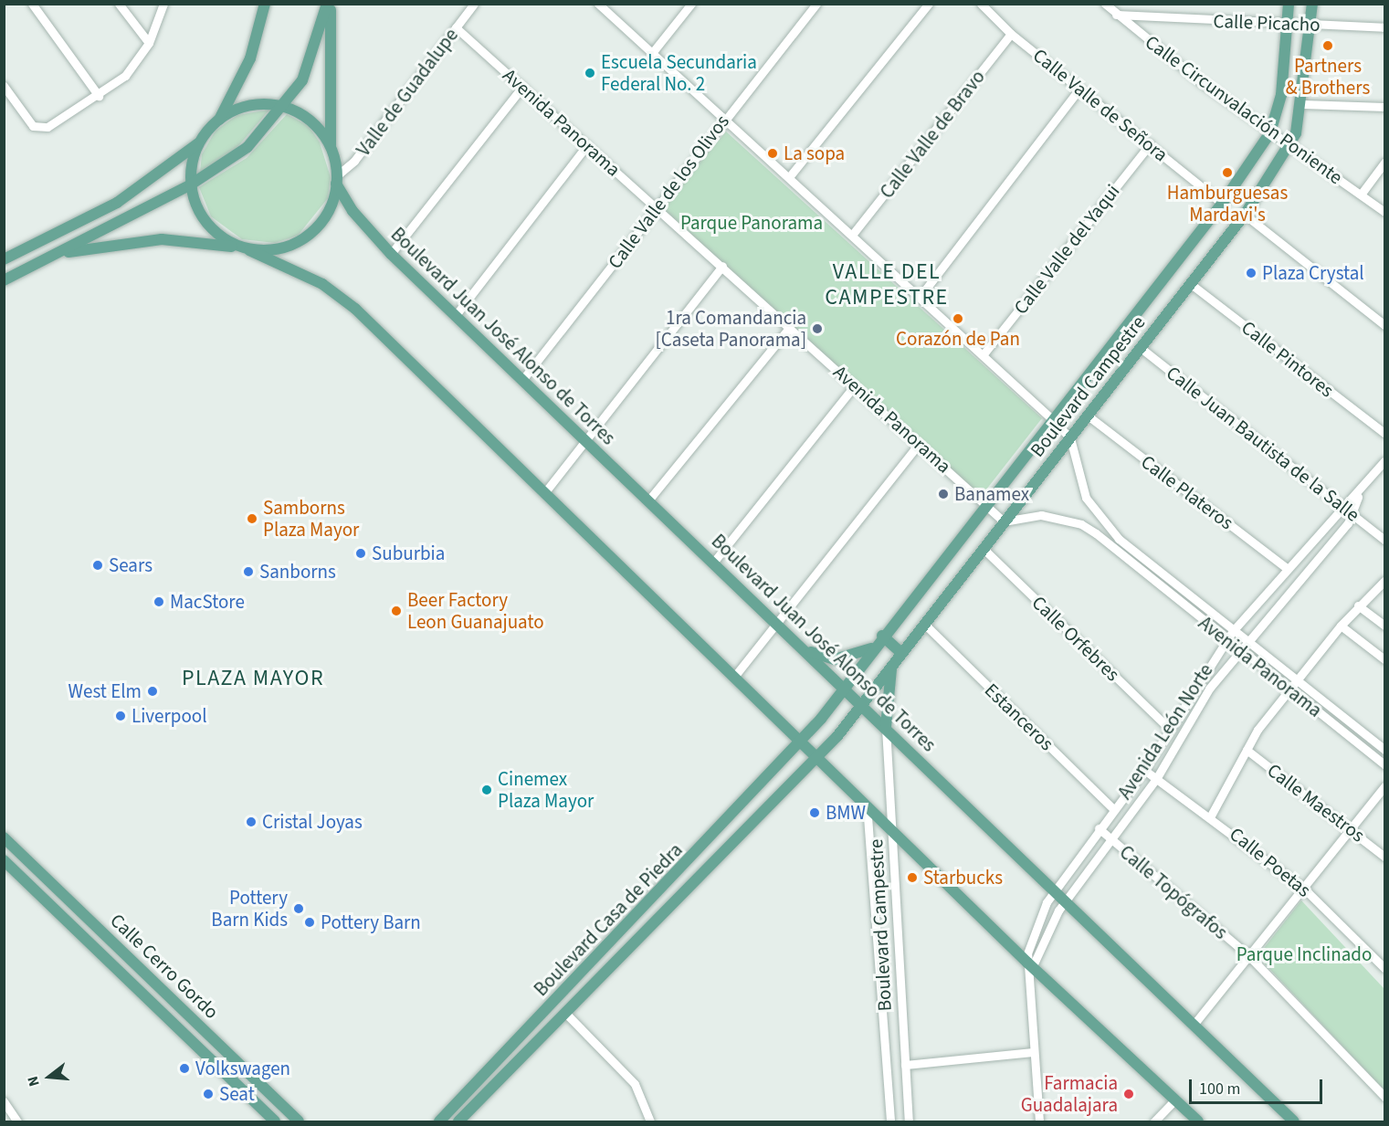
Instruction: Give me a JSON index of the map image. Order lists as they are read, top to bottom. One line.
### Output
{"streets":{"main road":["Boulevard Juan José Alonso de Torres","Boulevard Campestre","Boulevard Casa de Piedra","Calle Cerro Gordo"],"street":["Calle Picacho","Valle de Guadalupe","Calle Valle de Señora","Calle Circunvalación Poniente","Avenida Panorama","Calle Valle de Bravo","Calle Valle de los Olivos","Calle Valle del Yaqui","Calle Pintores","Calle Juan Bautista de la Salle","Calle Plateros","Calle Orfebres","Estanceros","Avenida León Norte","Calle Maestros","Calle Poetas","Calle Topógrafos"]},"crossings":[["Calle Picacho","Calle Circunvalación Poniente"],["Calle Picacho","Boulevard Campestre"],["Valle de Guadalupe","Avenida Panorama"],["Valle de Guadalupe","Boulevard Juan José Alonso de Torres"],["Calle Valle de Señora","Calle Valle de Bravo"],["Calle Valle de Señora","Calle Valle del Yaqui"],["Calle Valle de Señora","Boulevard Campestre"],["Calle Circunvalación Poniente","Boulevard Campestre"],["Avenida Panorama","Calle Valle de los Olivos"],["Avenida Panorama","Boulevard Campestre"],["Avenida Panorama","Avenida León Norte"],["Calle Valle de los Olivos","Boulevard Juan José Alonso de Torres"],["Boulevard Juan José Alonso de Torres","Boulevard Campestre"],["Boulevard Juan José Alonso de Torres","Avenida León Norte"],["Calle Pintores","Boulevard Campestre"],["Boulevard Campestre","Calle Juan Bautista de la Salle"],["Boulevard Campestre","Calle Plateros"],["Boulevard Campestre","Calle Orfebres"],["Boulevard Campestre","Estanceros"],["Boulevard Campestre","Boulevard Casa de Piedra"],["Calle Juan Bautista de la Salle","Avenida León Norte"],["Calle Plateros","Avenida León Norte"],["Calle Orfebres","Avenida León Norte"],["Estanceros","Avenida León Norte"],["Avenida León Norte","Calle Poetas"],["Avenida León Norte","Calle Topógrafos"]],"districts":["VALLE DEL CAMPESTRE","PLAZA MAYOR"],"parks":["Parque Panorama","Parque Inclinado"],"places":["Partners & Brothers","Escuela Secundaria Federal No. 2","La sopa","Hamburguesas Mardavi's","Plaza Crystal","Corazón de Pan","1ra Comandancia [Caseta Panorama]","Banamex","Samborns Plaza Mayor","Suburbia","Sears","Sanborns","MacStore","Beer Factory Leon Guanajuato","West Elm","Liverpool","Cinemex Plaza Mayor","BMW","Cristal Joyas","Starbucks","Pottery Barn Kids","Pottery Barn","Volkswagen","Seat","Farmacia Guadalajara"],"scale_bar":"100 m","north":"left"}
